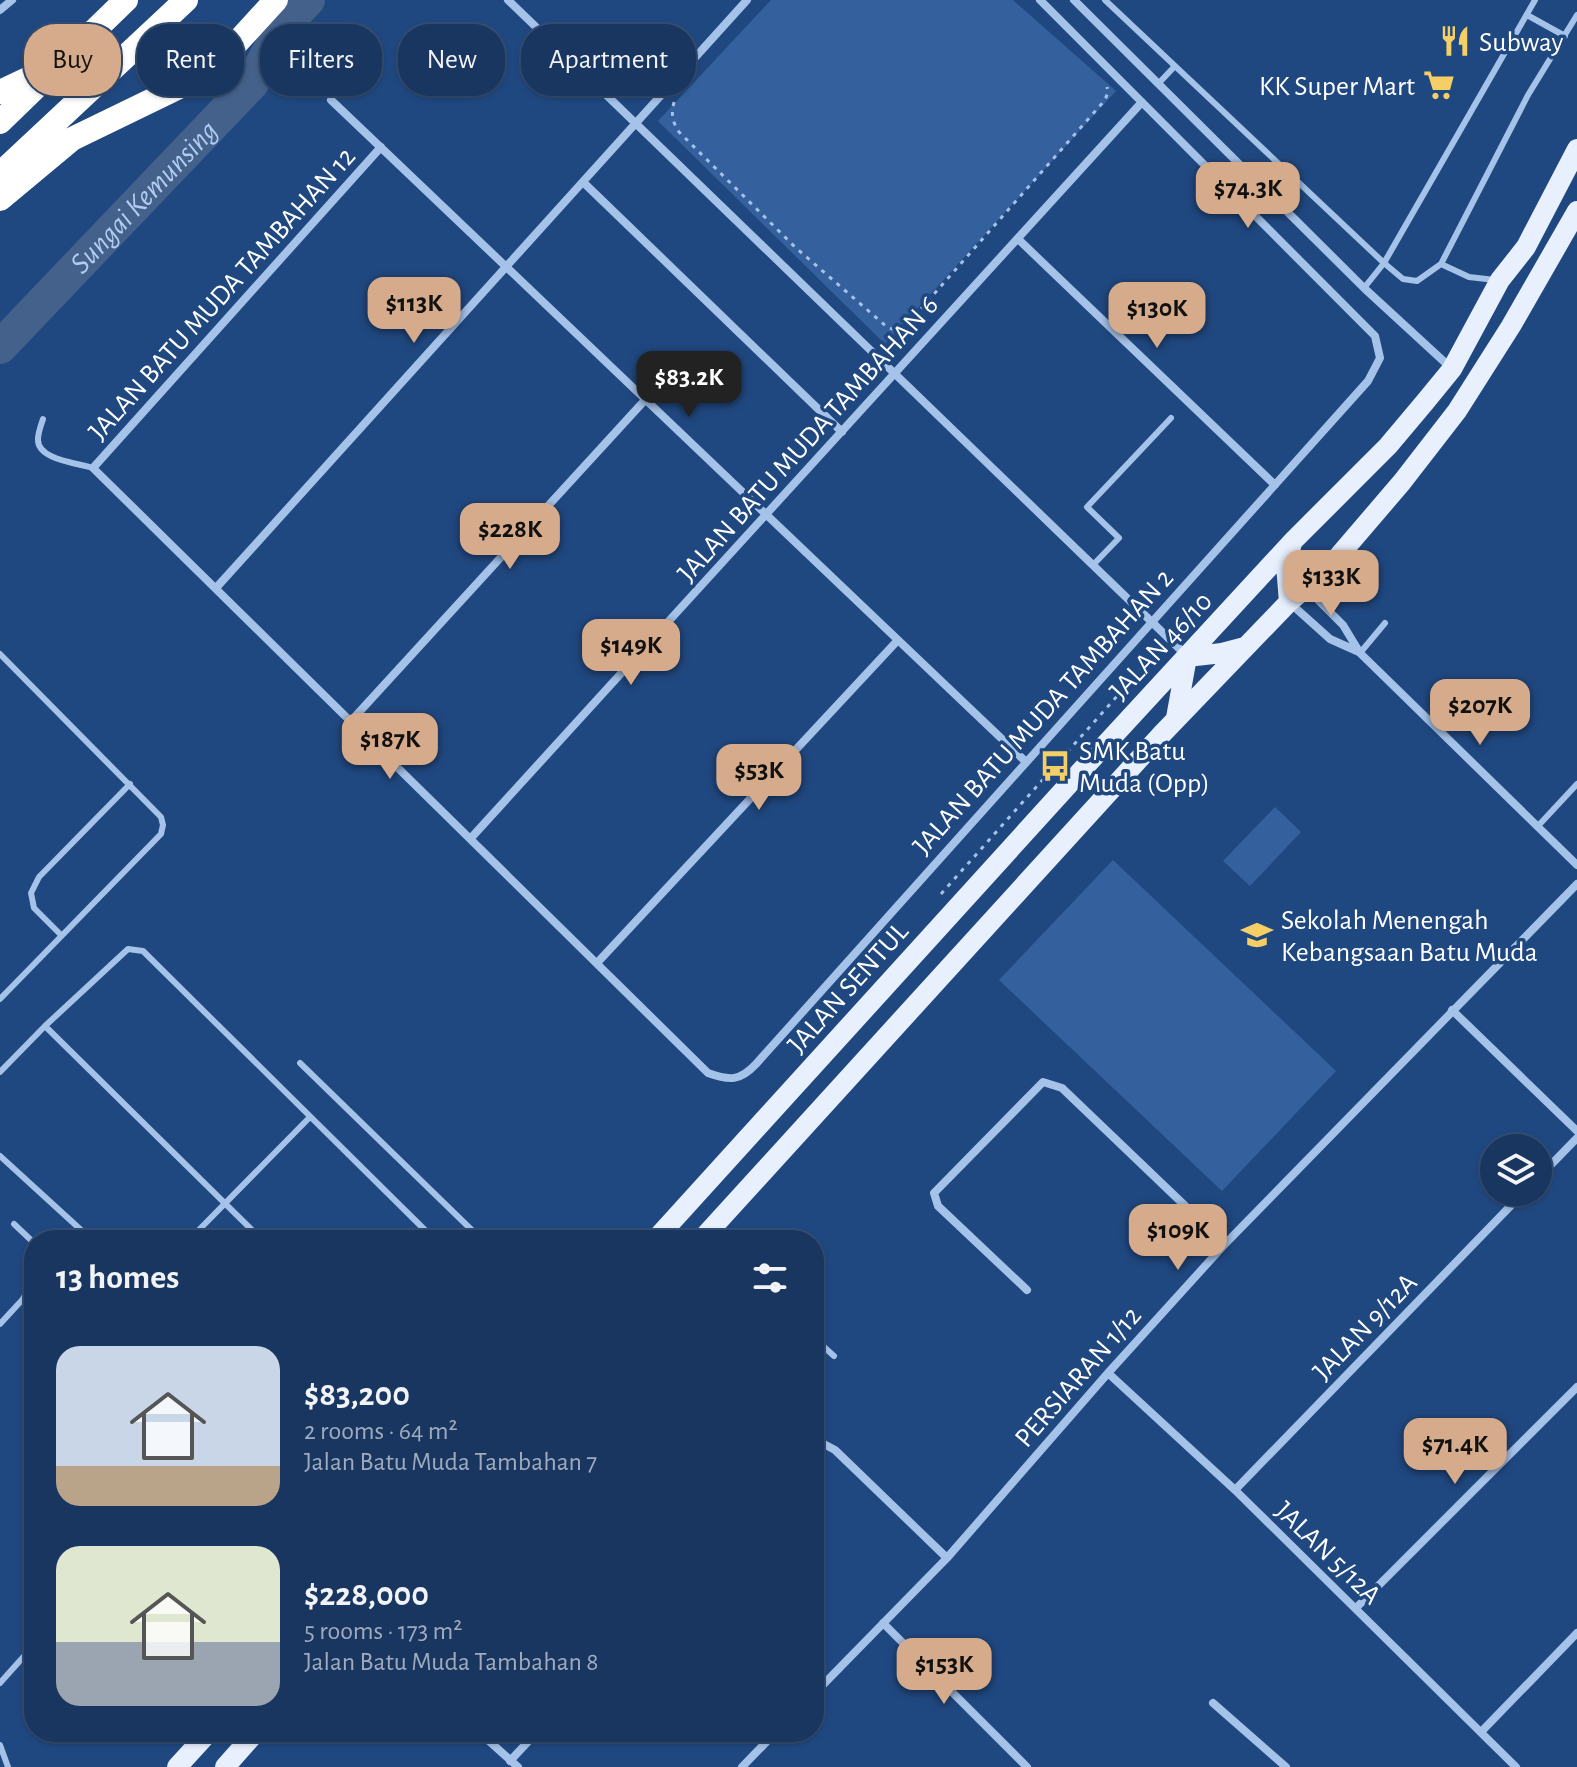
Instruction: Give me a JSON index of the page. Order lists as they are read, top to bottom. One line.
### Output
{"streets":{"main road":["JALAN 46/10","JALAN SENTUL"],"street":["JALAN BATU MUDA TAMBAHAN 12","JALAN BATU MUDA TAMBAHAN 6","JALAN BATU MUDA TAMBAHAN 2","JALAN 9/12A","PERSIARAN 1/12","JALAN 5/12A"]},"crossings":[["JALAN BATU MUDA TAMBAHAN 6","JALAN BATU MUDA TAMBAHAN 2"],["JALAN 46/10","JALAN SENTUL"],["JALAN 9/12A","JALAN 5/12A"],["PERSIARAN 1/12","JALAN 5/12A"]],"water":["Sungai Kemunsing"],"places":{"restaurant":["Subway"],"supermarket":["KK Super Mart"],"bus stop":["SMK Batu Muda (Opp)"],"school or university":["Sekolah Menengah Kebangsaan Batu Muda"]},"page":{"chip":["Buy","Rent","Filters","New","Apartment"],"price":["$74.3K","$113K","$130K","$83.2K","$228K","$133K","$149K","$207K","$187K","$53K","$109K","$71.4K","$153K"],"heading":"13 homes","list":[{"name":"$83,200","note":"2 rooms · 64 m² · Jalan Batu Muda Tambahan 7"},{"name":"$228,000","note":"5 rooms · 173 m² · Jalan Batu Muda Tambahan 8"}]}}
